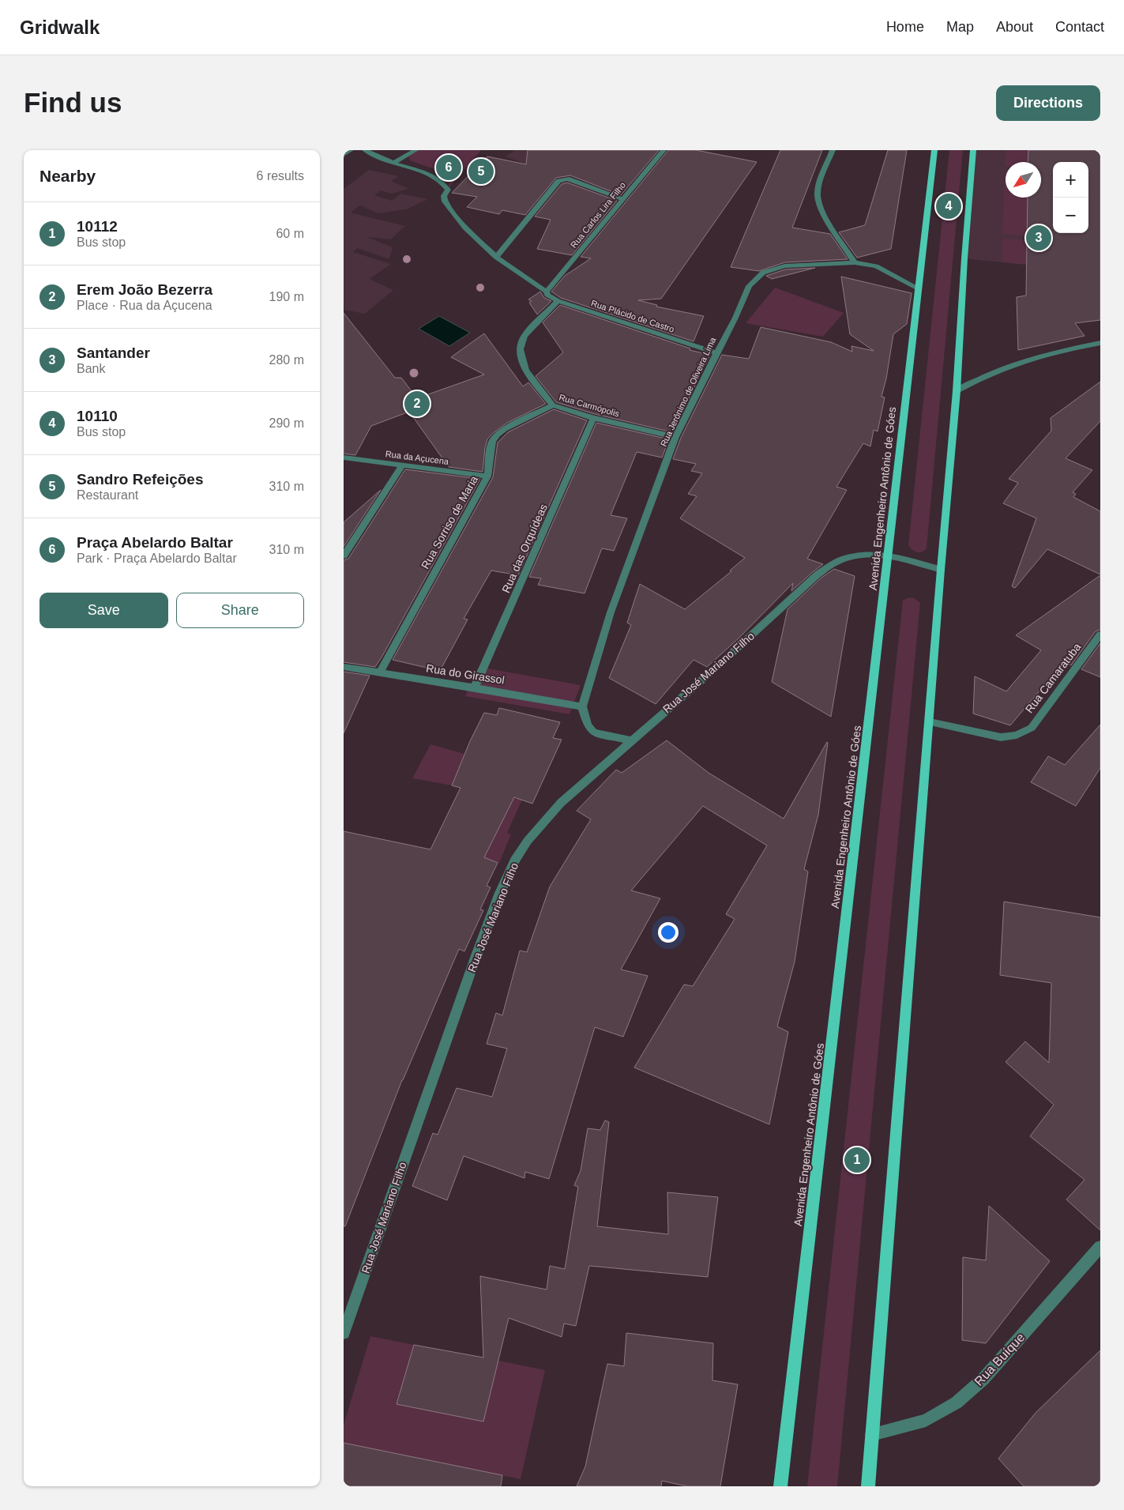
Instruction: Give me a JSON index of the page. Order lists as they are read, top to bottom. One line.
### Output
{"streets":{"main road":["Avenida Engenheiro Antônio de Góes"],"street":["Rua Carlos Lira Filho","Rua Plácido de Castro","Rua Jerônimo de Oliveira Lima","Rua Carmópolis","Rua da Açucena","Rua Sorriso de Maria","Rua das Orquídeas","Rua José Mariano Filho","Rua do Girassol","Rua Camaratuba","Rua Buíque"]},"crossings":[["Rua Carlos Lira Filho","Rua Plácido de Castro"],["Rua Plácido de Castro","Rua Jerônimo de Oliveira Lima"],["Rua Plácido de Castro","Rua Carmópolis"],["Rua Jerônimo de Oliveira Lima","Rua Carmópolis"],["Rua Jerônimo de Oliveira Lima","Avenida Engenheiro Antônio de Góes"],["Rua Jerônimo de Oliveira Lima","Rua do Girassol"],["Rua Carmópolis","Rua Sorriso de Maria"],["Rua Carmópolis","Rua das Orquídeas"],["Rua da Açucena","Rua Sorriso de Maria"],["Avenida Engenheiro Antônio de Góes","Rua José Mariano Filho"],["Rua Sorriso de Maria","Rua do Girassol"],["Rua das Orquídeas","Rua do Girassol"]],"north":"bottom left","page":{"header":"Gridwalk","nav":["Home","Map","About","Contact"],"buttons":["Directions",["Save","Share"]],"title":"Find us","heading":["Nearby","6 results"],"pins":["6","5","4","3","2","1"],"map_buttons":["+","−"],"list":[{"mark":"1","name":"10112","note":"Bus stop","value":"60 m"},{"mark":"2","name":"Erem João Bezerra","note":"Place · Rua da Açucena","value":"190 m"},{"mark":"3","name":"Santander","note":"Bank","value":"280 m"},{"mark":"4","name":"10110","note":"Bus stop","value":"290 m"},{"mark":"5","name":"Sandro Refeições","note":"Restaurant","value":"310 m"},{"mark":"6","name":"Praça Abelardo Baltar","note":"Park · Praça Abelardo Baltar","value":"310 m"}]}}
